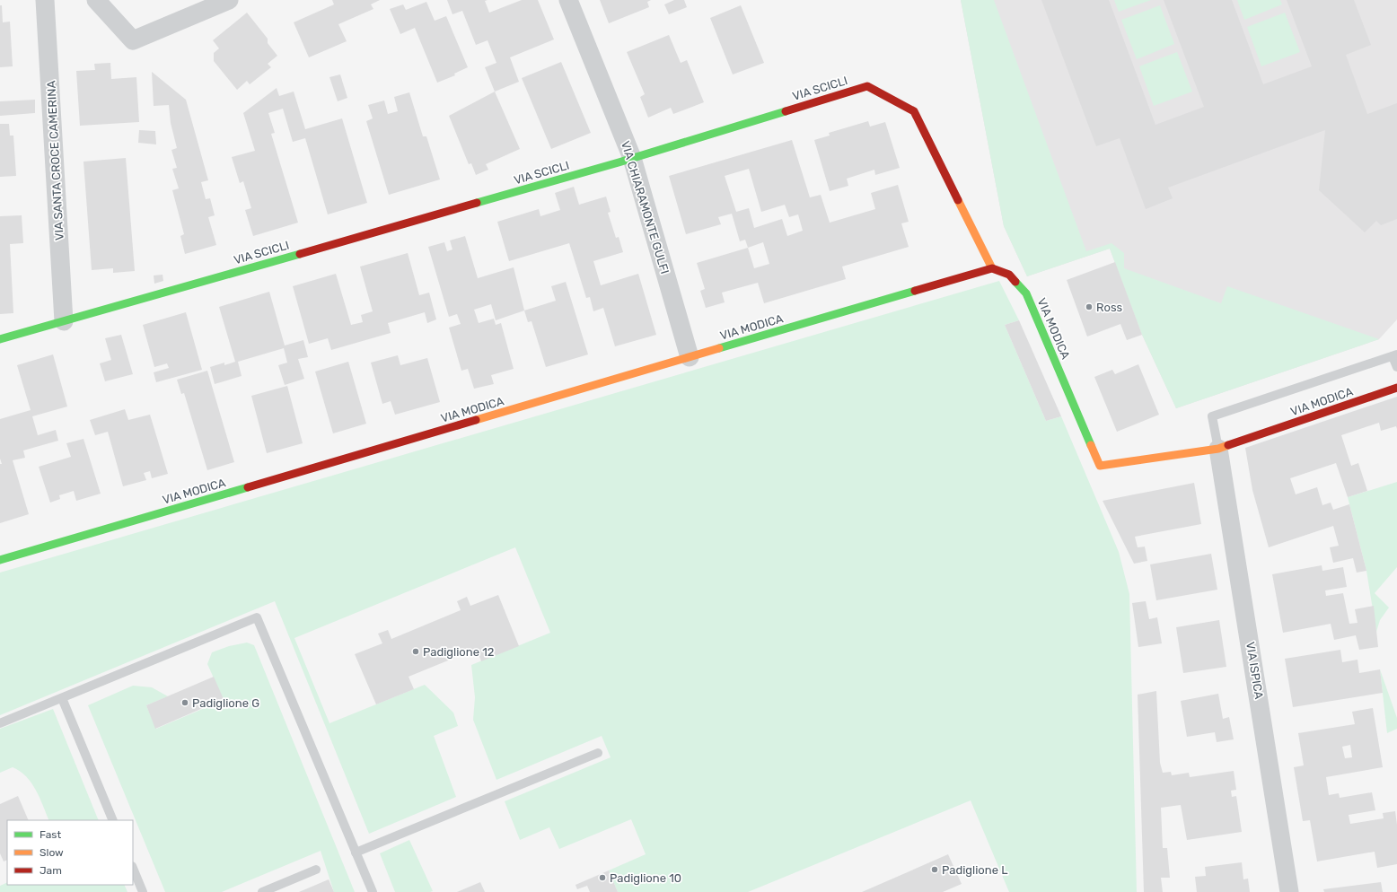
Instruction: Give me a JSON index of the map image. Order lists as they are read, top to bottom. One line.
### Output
{"streets":{"street":["VIA SCICLI","VIA SANTA CROCE CAMERINA","VIA CHIARAMONTE GULFI","VIA MODICA","VIA ISPICA"]},"crossings":[["VIA SCICLI","VIA SANTA CROCE CAMERINA"],["VIA SCICLI","VIA CHIARAMONTE GULFI"],["VIA SCICLI","VIA MODICA"],["VIA CHIARAMONTE GULFI","VIA MODICA"],["VIA MODICA","VIA ISPICA"]],"places":["Ross","Padiglione 12","Padiglione G","Padiglione L","Padiglione 10"],"legend":["Fast","Slow","Jam"]}
